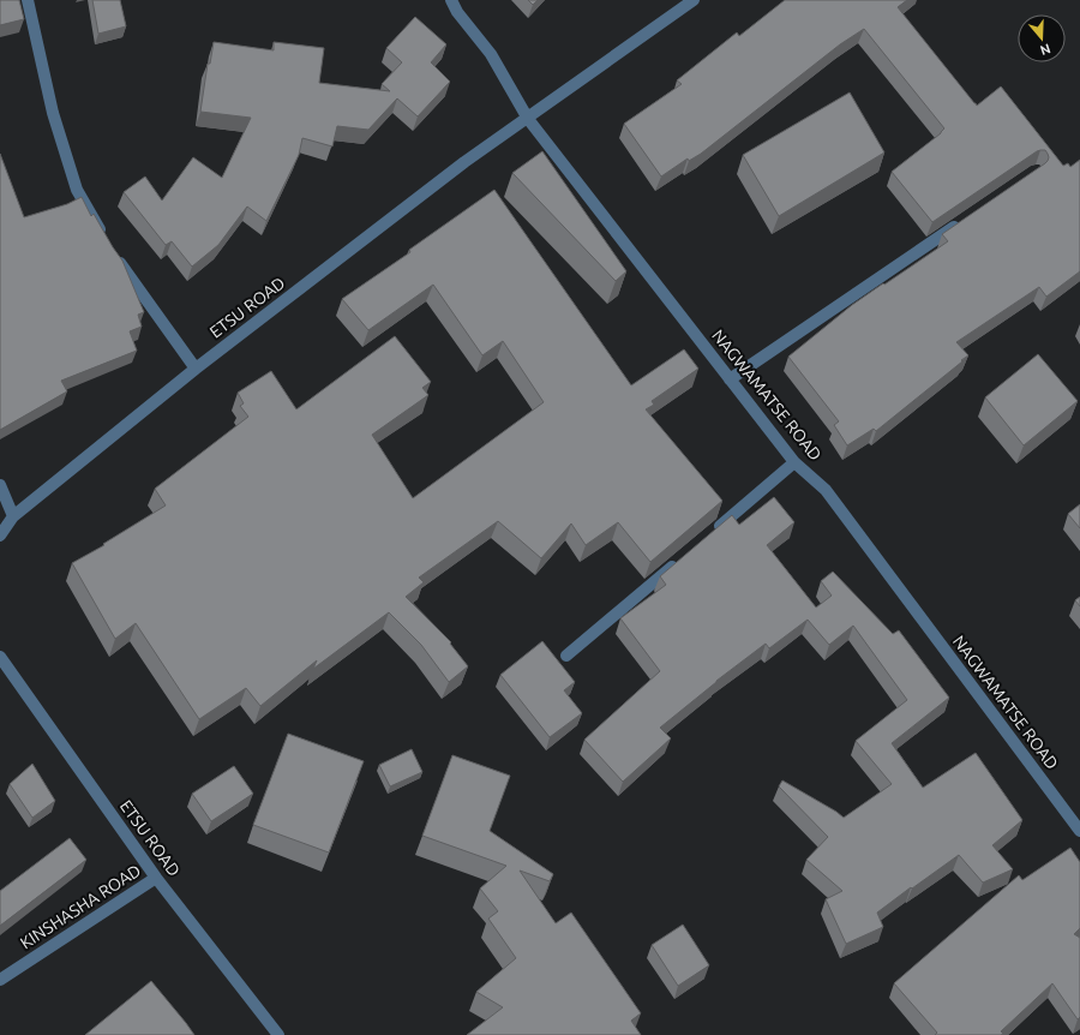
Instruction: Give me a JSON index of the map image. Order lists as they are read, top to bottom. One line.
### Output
{"streets":{"street":["ETSU ROAD","NAGWAMATSE ROAD","KINSHASHA ROAD"]},"crossings":[["ETSU ROAD","NAGWAMATSE ROAD"],["ETSU ROAD","KINSHASHA ROAD"]],"north":"bottom"}
